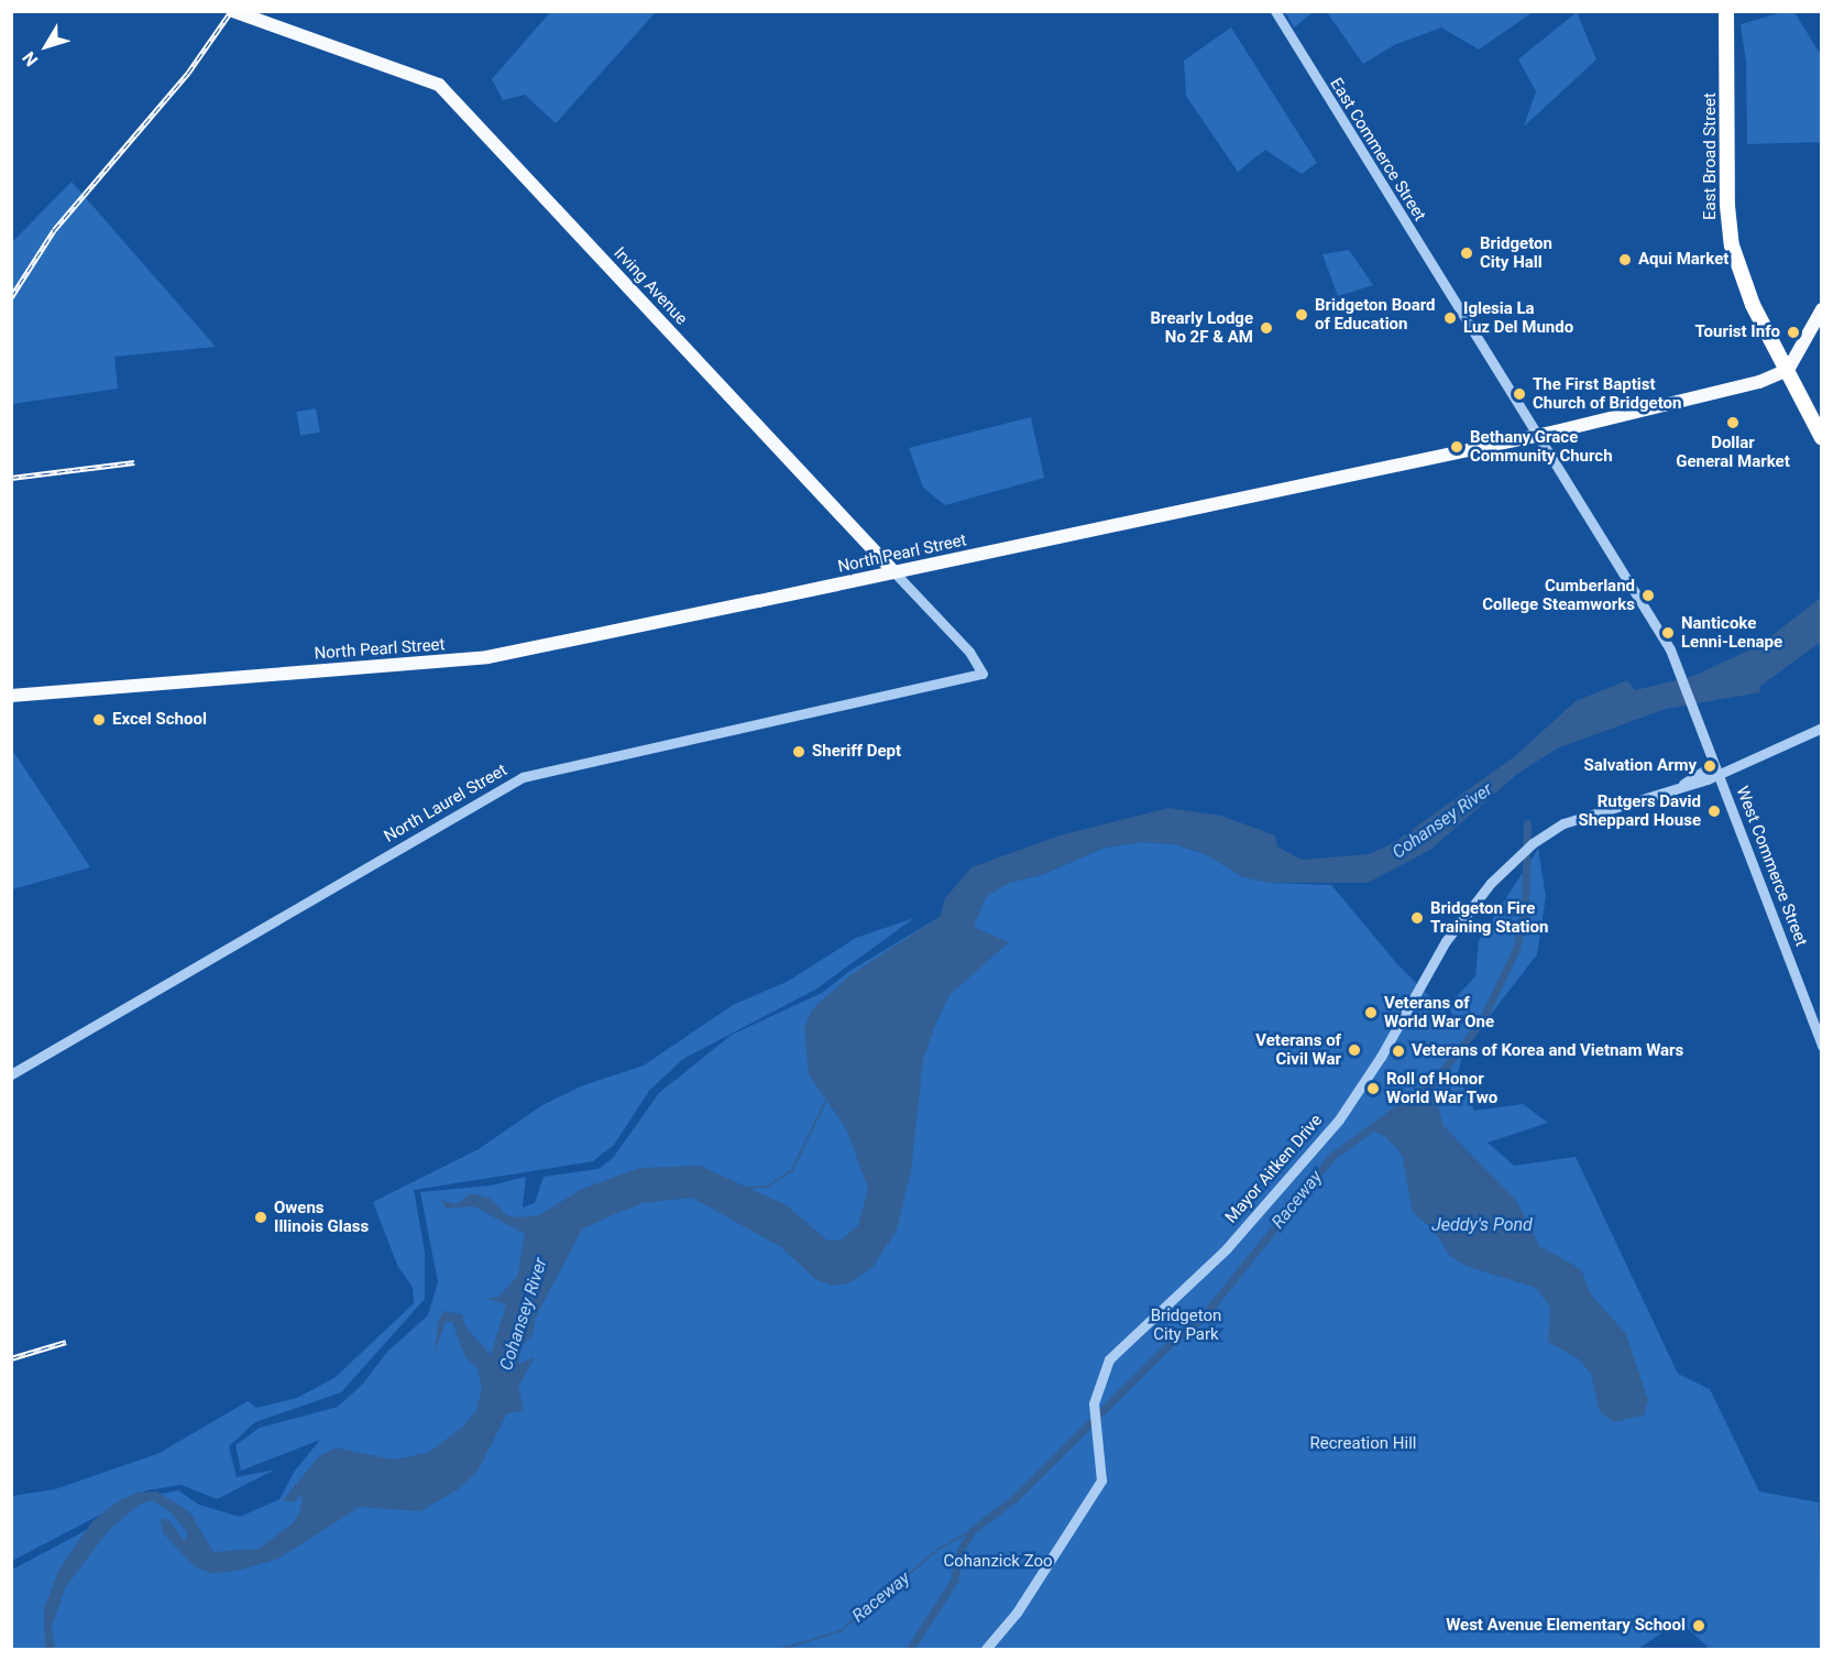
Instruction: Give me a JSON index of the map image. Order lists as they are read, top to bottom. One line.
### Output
{"streets":{"highway":["East Broad Street"],"main road":["Irving Avenue","North Pearl Street"],"street":["East Commerce Street","North Laurel Street","West Commerce Street","Mayor Aitken Drive"]},"crossings":[["East Commerce Street","North Pearl Street"],["East Commerce Street","West Commerce Street"],["East Broad Street","North Pearl Street"],["Irving Avenue","North Pearl Street"],["Irving Avenue","North Laurel Street"],["North Pearl Street","West Commerce Street"],["West Commerce Street","Mayor Aitken Drive"]],"water":["Cohansey River","Raceway","Jeddy's Pond"],"parks":["Bridgeton City Park","Recreation Hill","Cohanzick Zoo"],"places":["Bridgeton City Hall","Aqui Market","Bridgeton Board of Education","Iglesia La Luz Del Mundo","Brearly Lodge No 2F & AM","Tourist Info","The First Baptist Church of Bridgeton","Dollar General Market","Bethany Grace Community Church","Cumberland College Steamworks","Nanticoke Lenni-Lenape","Excel School","Sheriff Dept","Salvation Army","Rutgers David Sheppard House","Bridgeton Fire Training Station","Veterans of World War One","Veterans of Civil War","Veterans of Korea and Vietnam Wars","Roll of Honor World War Two","Owens Illinois Glass","West Avenue Elementary School"],"north":"bottom left"}
